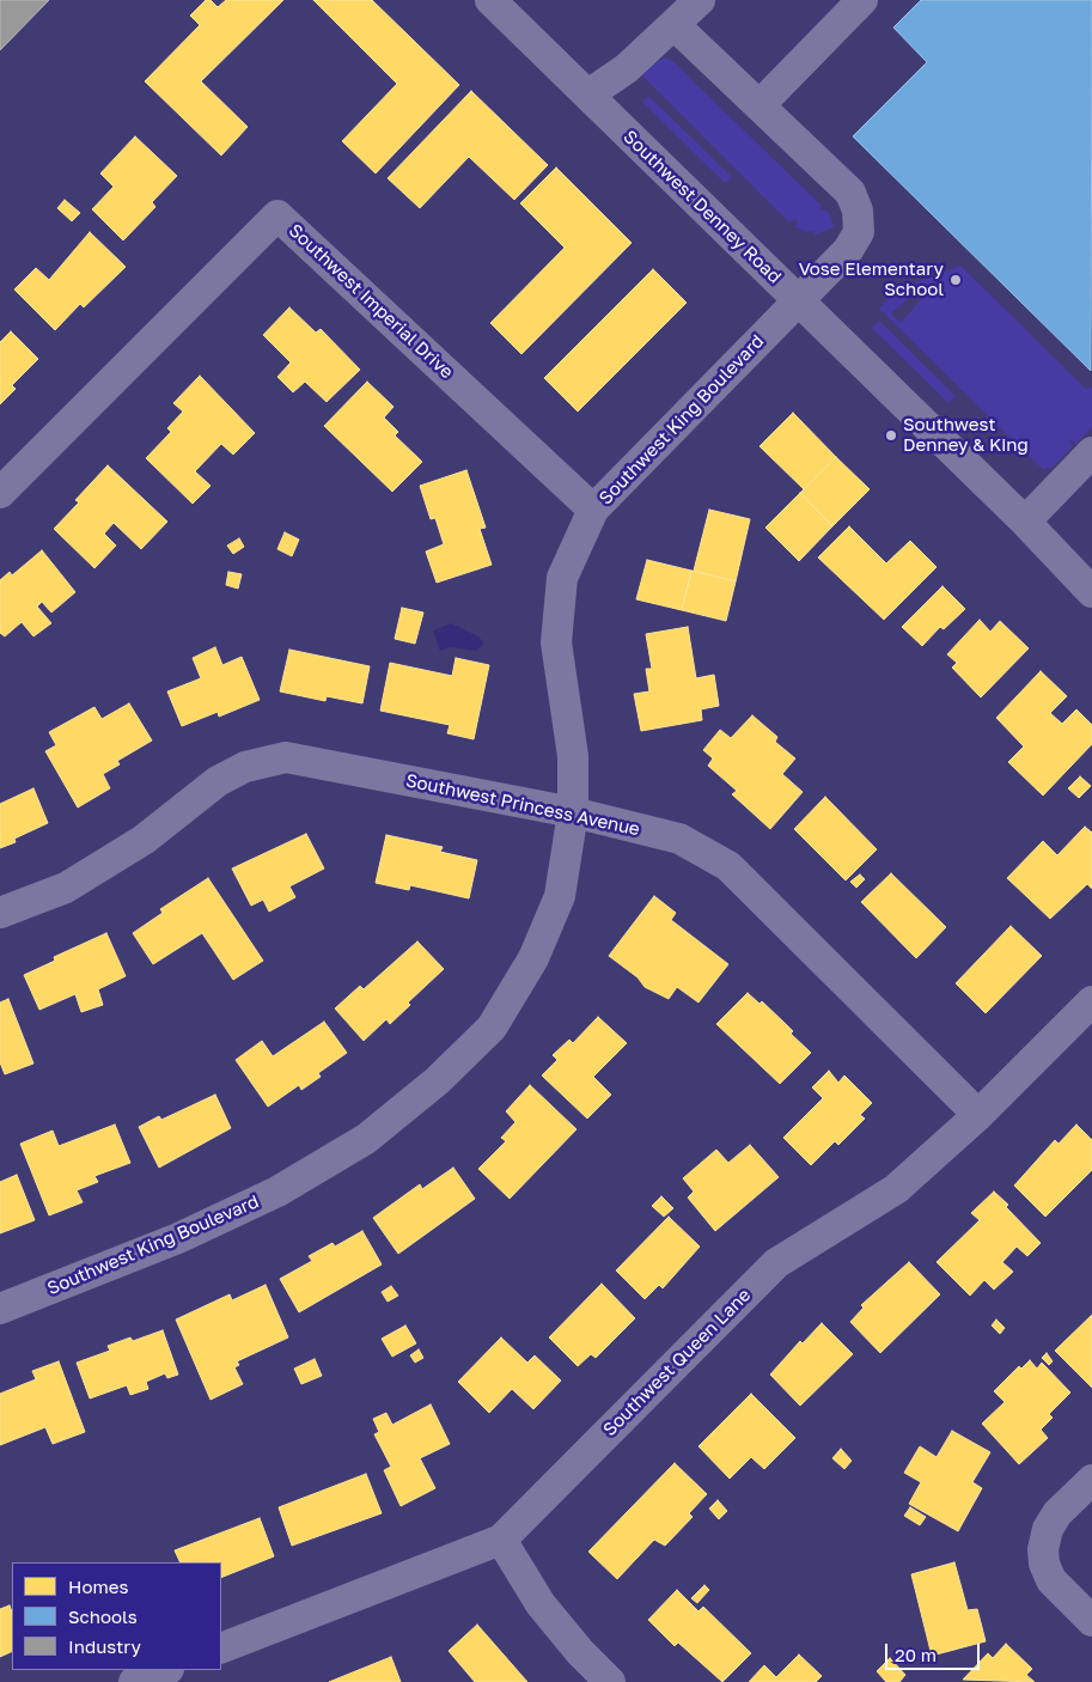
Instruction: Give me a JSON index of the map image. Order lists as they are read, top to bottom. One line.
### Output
{"streets":{"street":["Southwest Denney Road","Southwest Imperial Drive","Southwest King Boulevard","Southwest Princess Avenue","Southwest Queen Lane"]},"crossings":[["Southwest Denney Road","Southwest King Boulevard"],["Southwest Imperial Drive","Southwest King Boulevard"],["Southwest King Boulevard","Southwest Princess Avenue"],["Southwest Princess Avenue","Southwest Queen Lane"]],"places":["Vose Elementary School","Southwest Denney & King"],"legend":["Homes","Schools","Industry"],"scale_bar":"20 m"}
